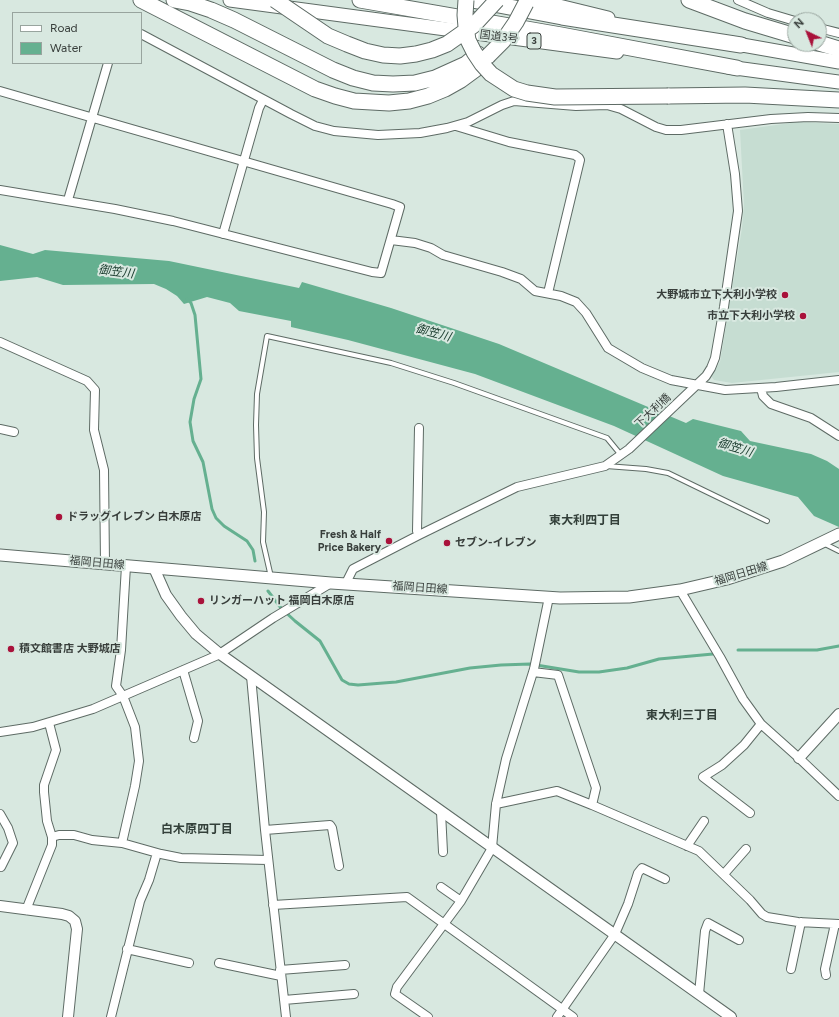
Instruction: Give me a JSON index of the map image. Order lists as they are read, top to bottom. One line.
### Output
{"streets":{"highway":["国道3号","3"],"main road":["福岡日田線"],"street":["下大利橋"]},"districts":["東大利四丁目","東大利三丁目","白木原四丁目"],"water":["御笠川"],"places":["大野城市立下大利小学校","市立下大利小学校","ドラッグイレブン 白木原店","Fresh & Half Price Bakery","セブン-イレブン","リンガーハット 福岡白木原店","積文館書店 大野城店"],"legend":["Road","Water"],"north":"top left"}
